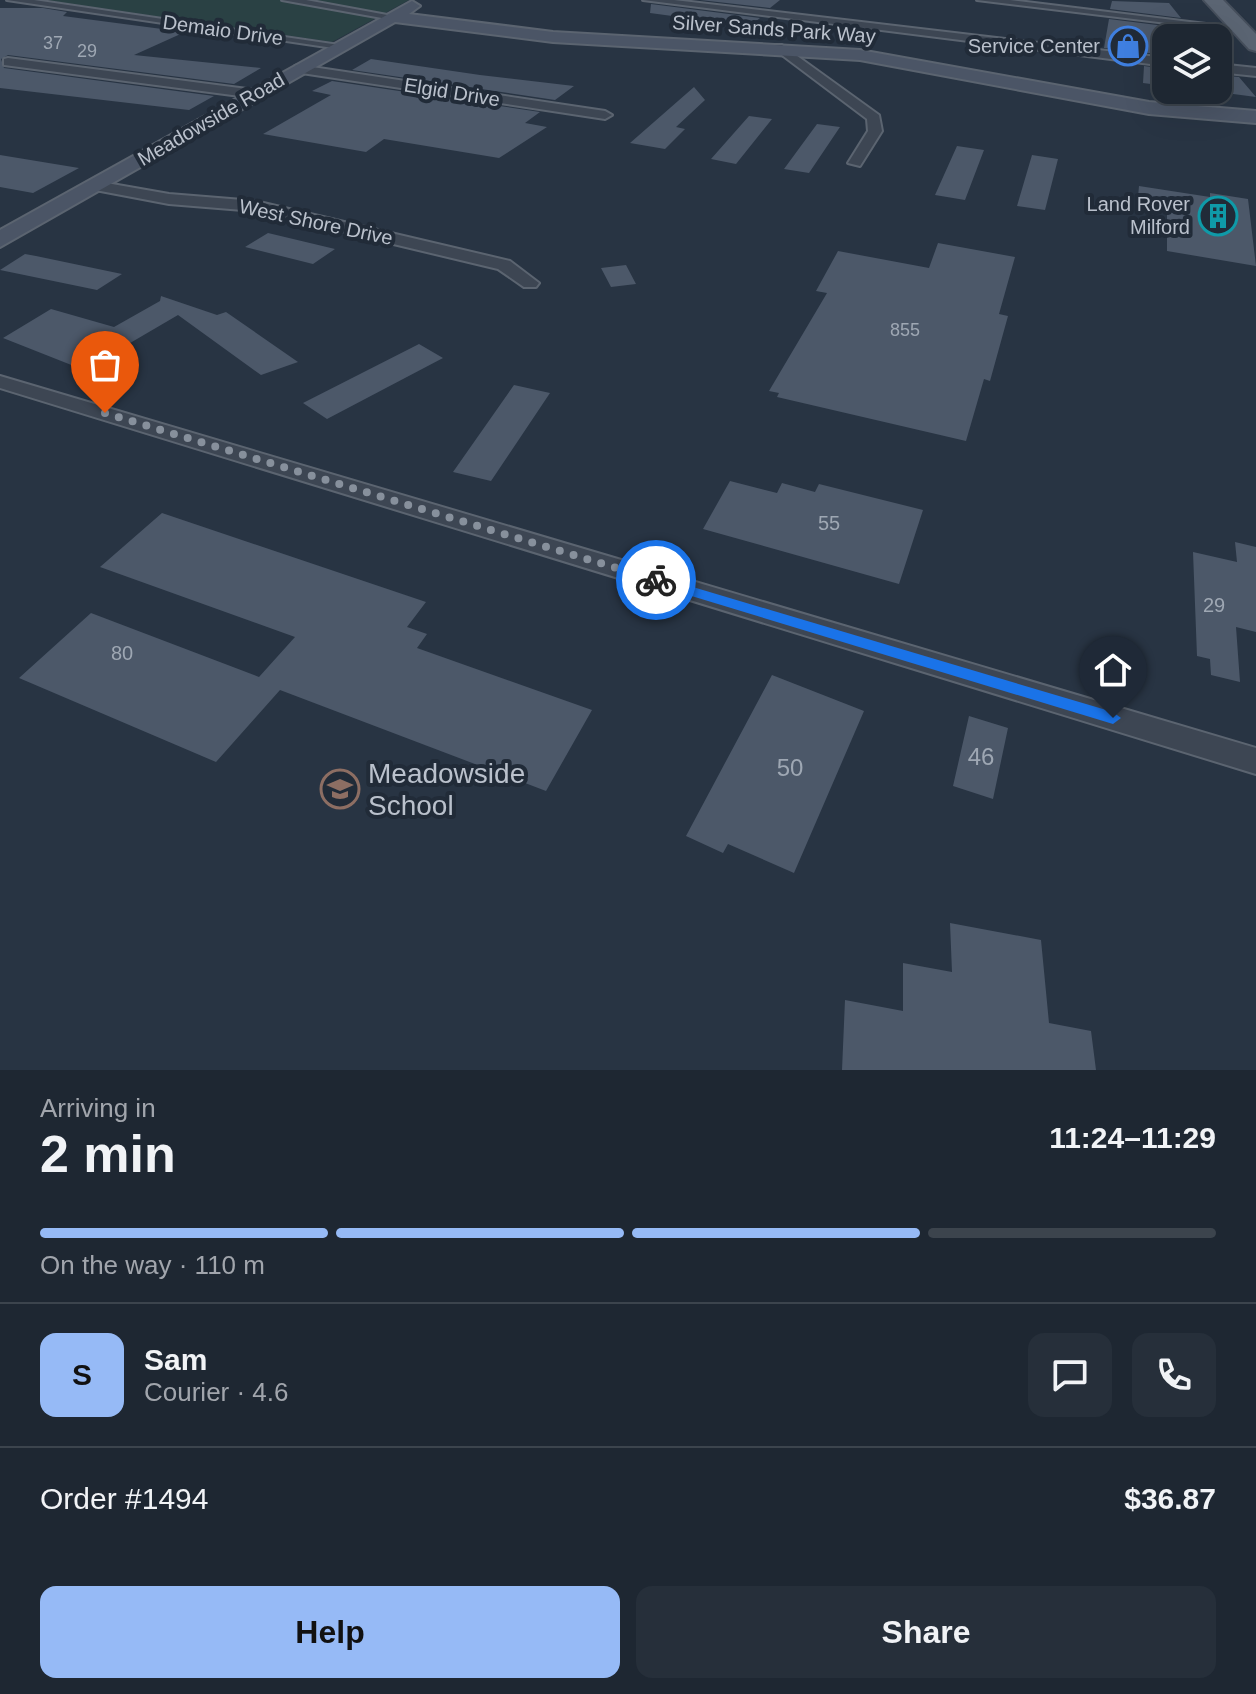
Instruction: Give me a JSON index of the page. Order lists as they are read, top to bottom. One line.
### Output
{"streets":{"street":["Silver Sands Park Way","Demaio Drive","Elgid Drive","Meadowside Road","West Shore Drive"]},"crossings":[["Silver Sands Park Way","Meadowside Road"],["Demaio Drive","Meadowside Road"],["Elgid Drive","Meadowside Road"],["Meadowside Road","West Shore Drive"]],"places":{"shop":["Service Center"],"building":["Land Rover Milford"],"school or university":["Meadowside School"]},"house_numbers":["37","29","855","55","29","80","46","50"],"page":{"heading":["2 min","Arriving in","11:24–11:29"],"panel":["Sam","Courier · 4.6","Order #1494","$36.87"],"bar":"On the way · 110 m","round":"S","buttons":["Help","Share"]}}
